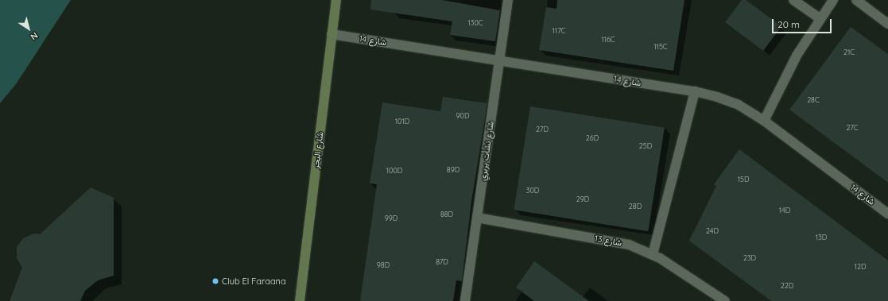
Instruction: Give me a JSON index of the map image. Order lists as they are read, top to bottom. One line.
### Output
{"streets":{"main road":["شارع البحر"],"street":["شارع 14","شارع نشأت بربري","شارع 13"]},"crossings":[["شارع 14","شارع البحر"],["شارع 14","شارع نشأت بربري"],["شارع نشأت بربري","شارع 13"]],"places":["Club El Faraana"],"house_numbers":["130C","117C","116C","115C","21C","28C","90D","101D","27C","27D","26D","25D","89D","100D","15D","30D","29D","28D","14D","88D","99D","24D","13D","23D","87D","98D","12D","22D"],"scale_bar":"20 m","north":"bottom right"}
